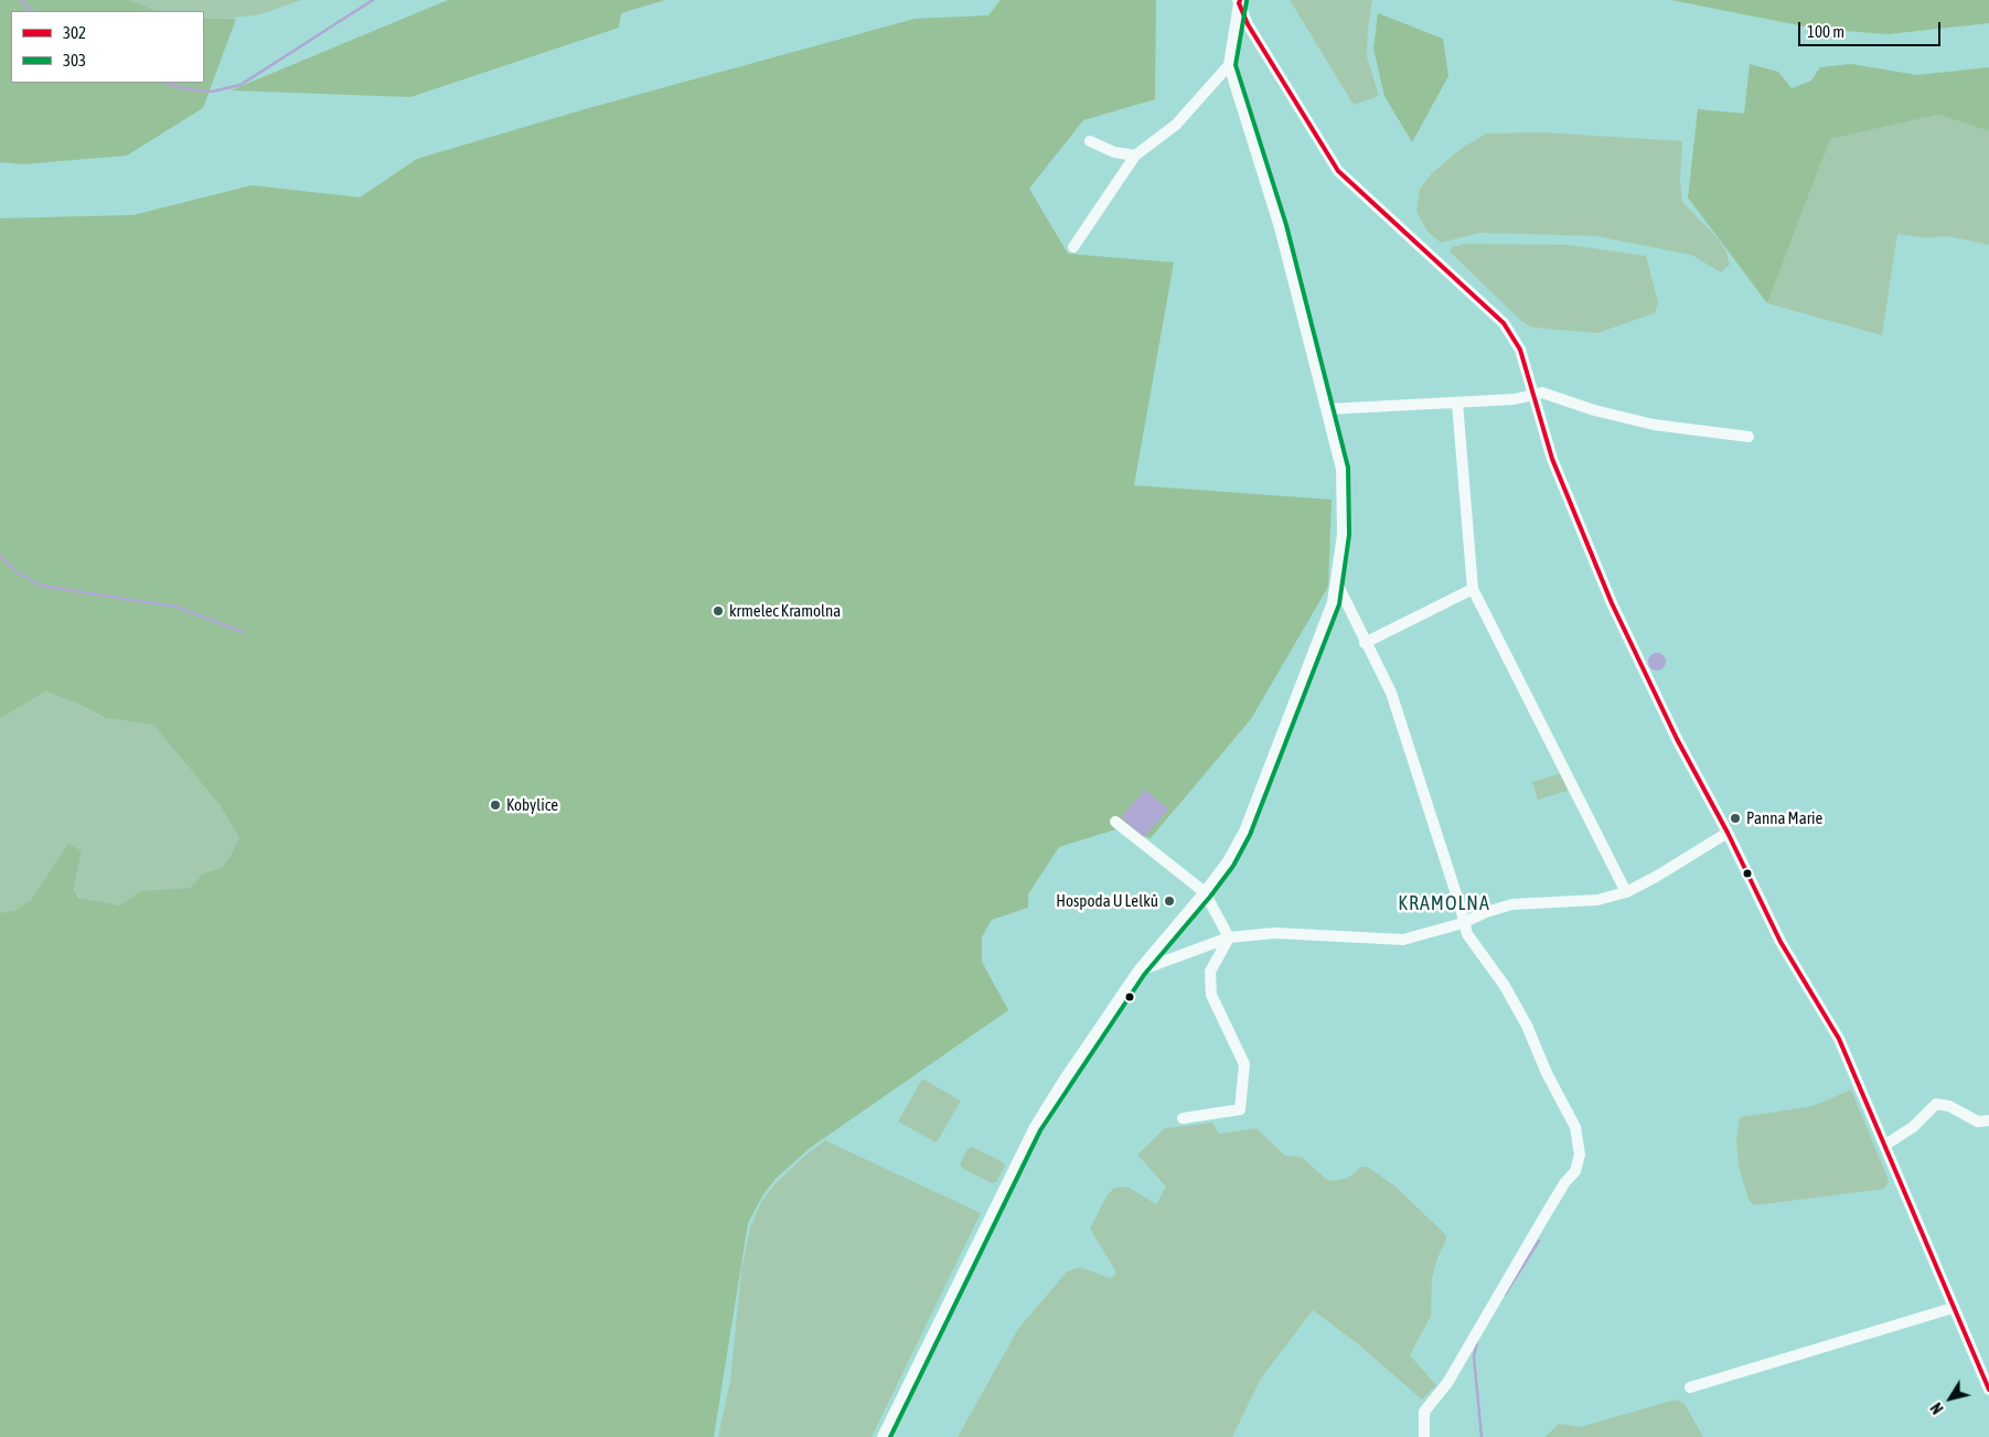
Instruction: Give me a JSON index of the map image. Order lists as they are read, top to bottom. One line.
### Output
{"districts":["KRAMOLNA"],"places":["krmelec Kramolna","Kobylice","Panna Marie","Hospoda U Lelků"],"lines":["transit line 302","transit line 303"],"legend":["302","303"],"scale_bar":"100 m","north":"bottom left"}
